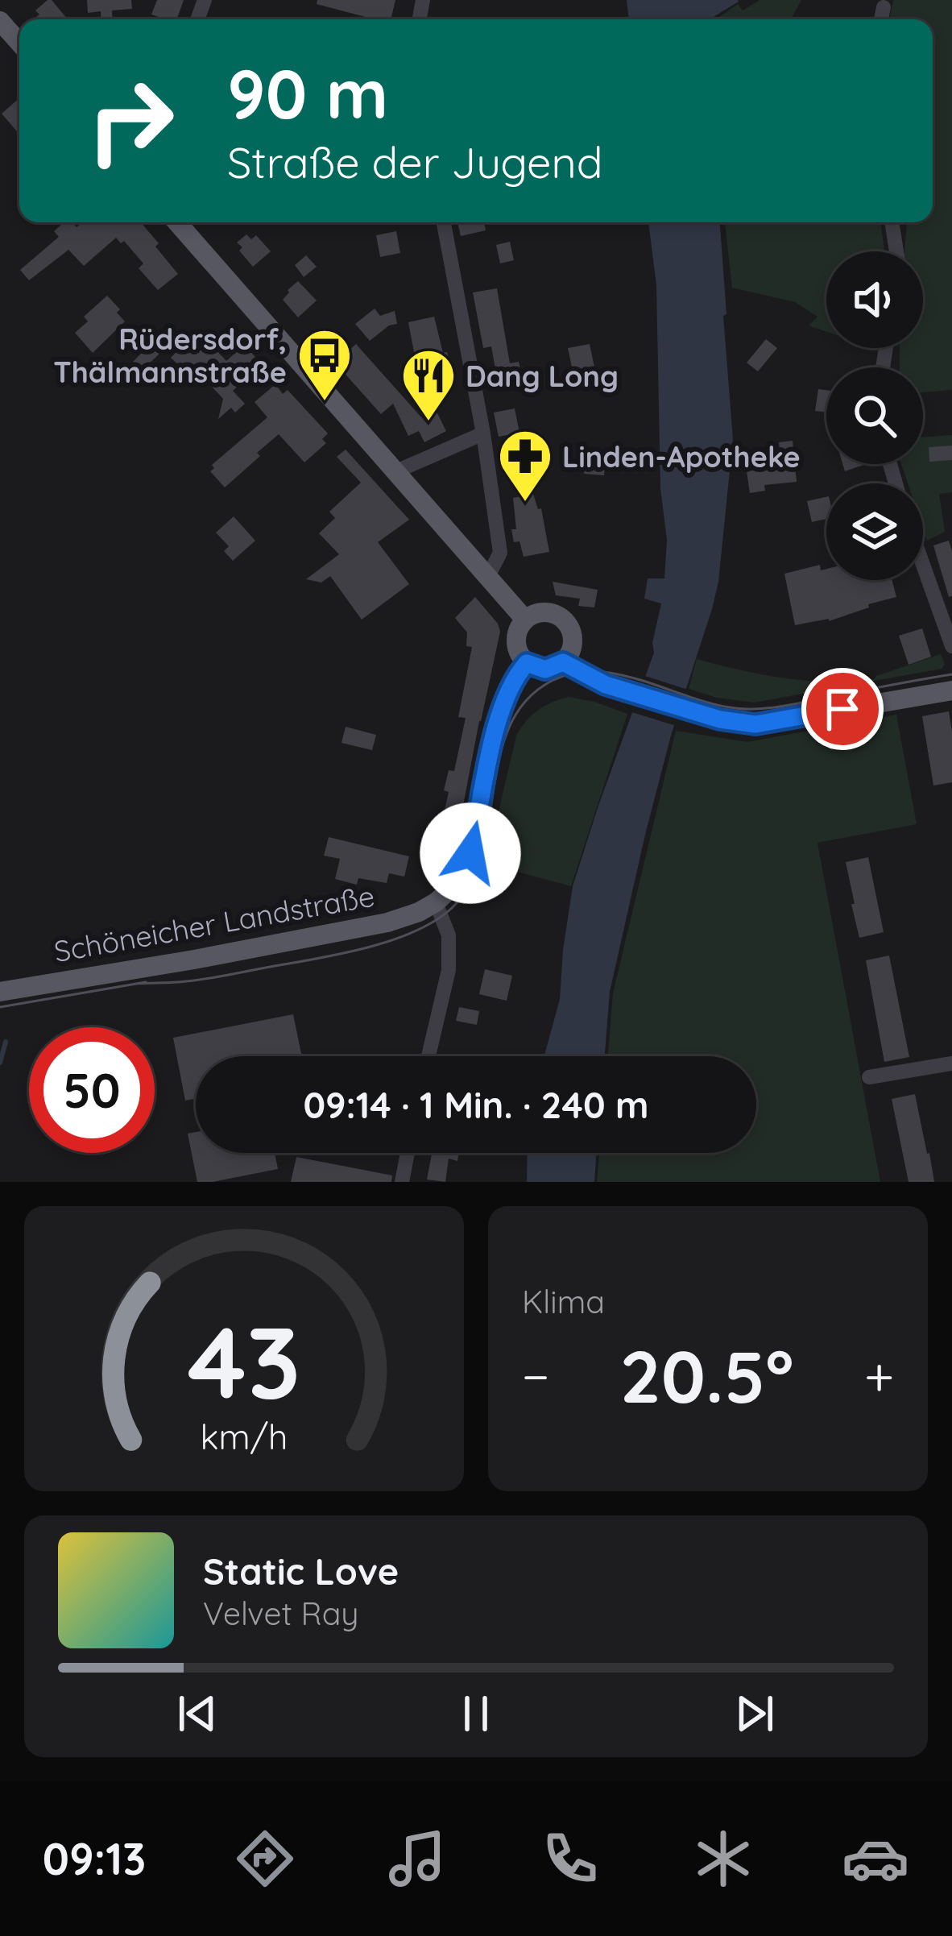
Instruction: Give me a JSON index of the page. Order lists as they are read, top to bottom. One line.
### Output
{"streets":{"main road":["Schöneicher Landstraße"]},"places":{"bus stop":["Rüdersdorf, Thälmannstraße"],"restaurant":["Dang Long"],"pharmacy":["Linden-Apotheke"]},"page":{"turn":["90 m","Straße der Jugend"],"limit":"50","trip":"09:14 · 1 Min. · 240 m","tile":"Klima","heat":["−","20.5°","+"],"song":["Static Love","Velvet Ray"],"tabs":"09:13","gauge":["43","km/h"]}}
